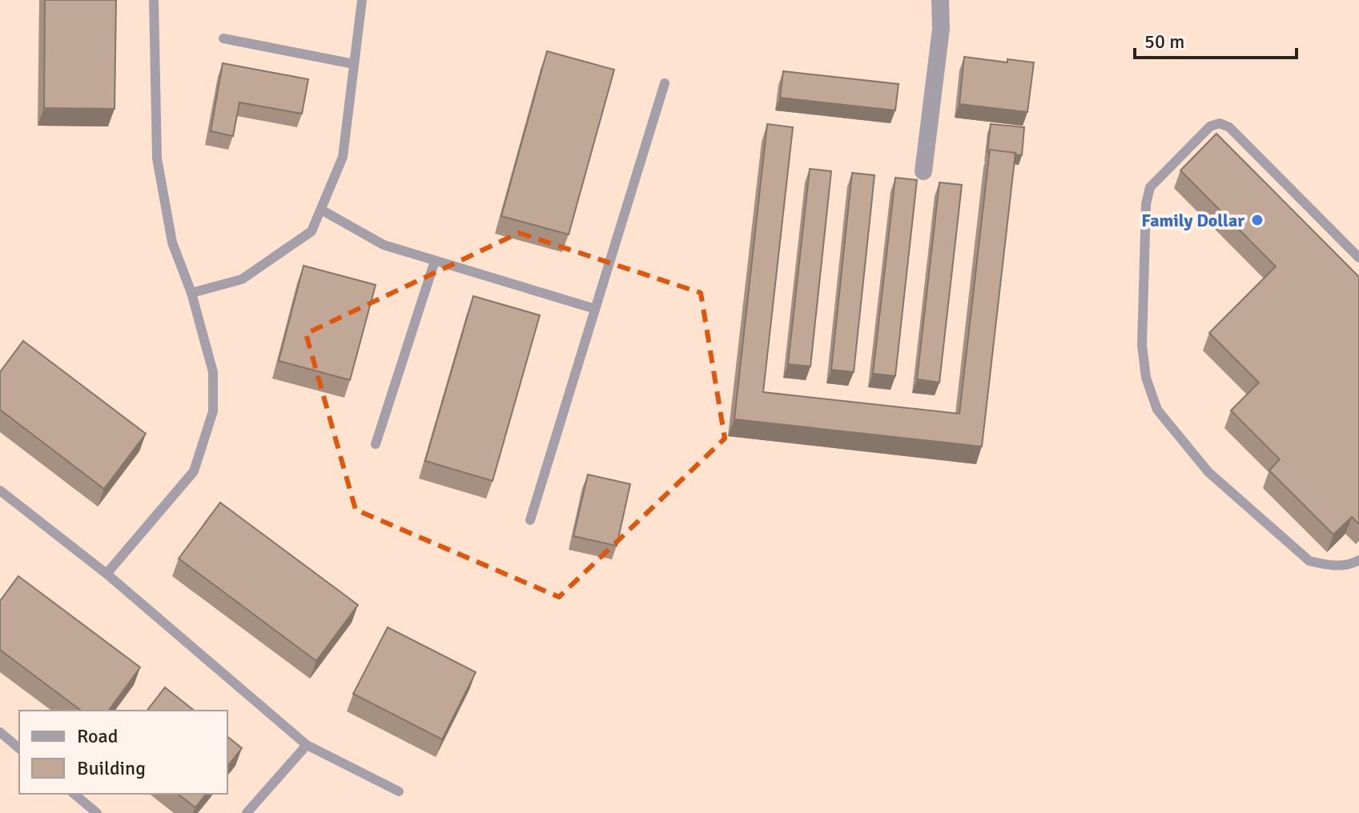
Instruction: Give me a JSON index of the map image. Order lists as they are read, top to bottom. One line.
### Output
{"places":["Family Dollar"],"legend":["Road","Building"],"scale_bar":"50 m"}
